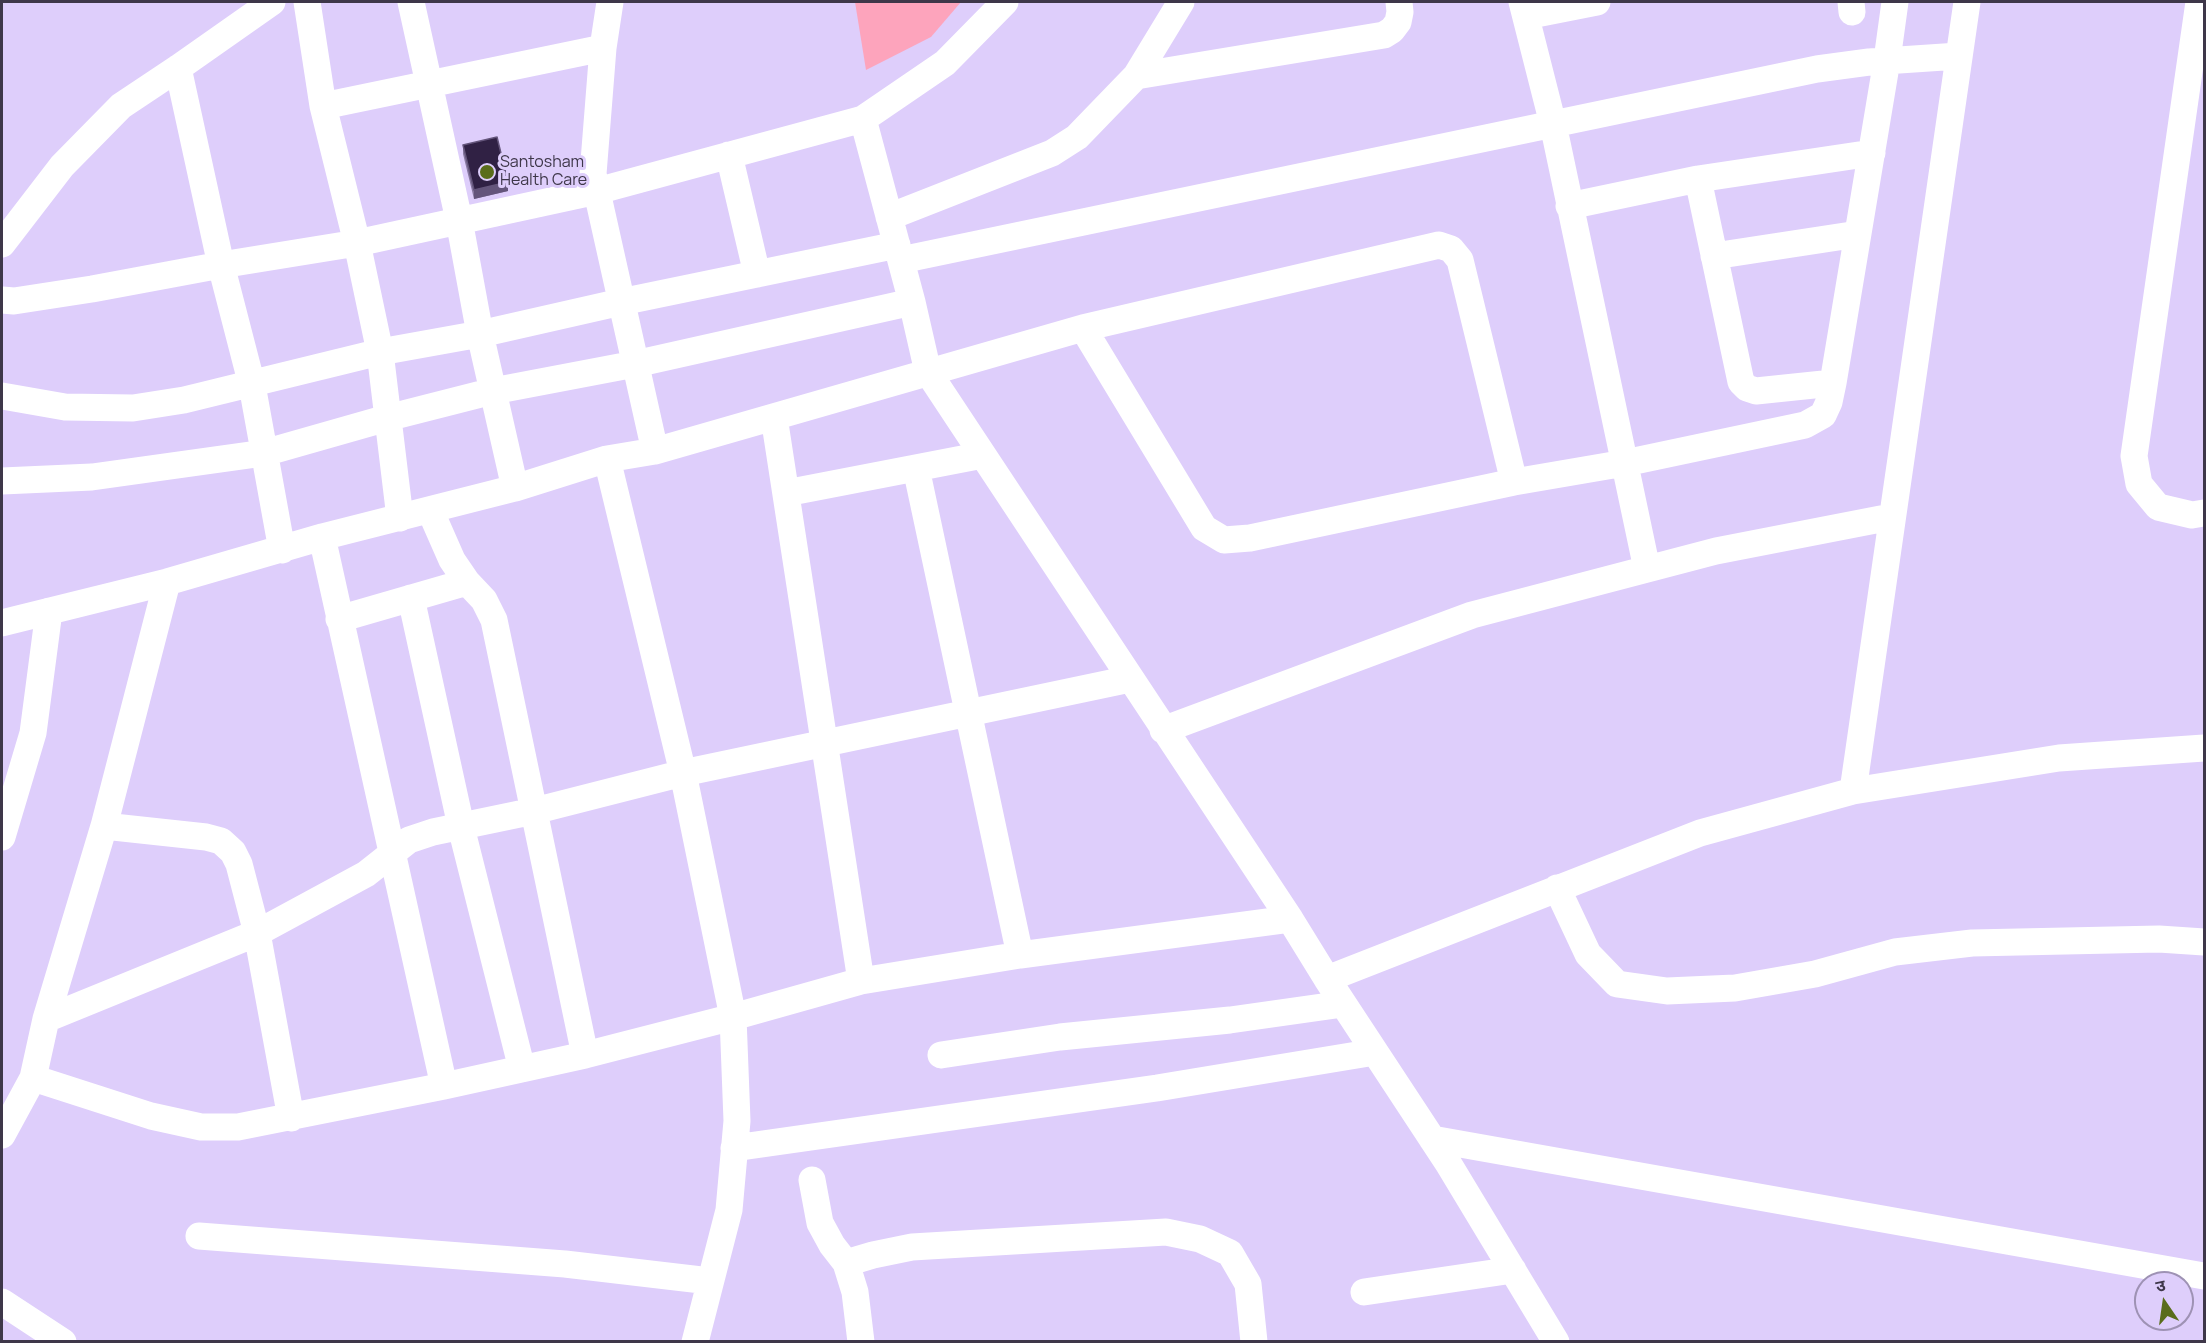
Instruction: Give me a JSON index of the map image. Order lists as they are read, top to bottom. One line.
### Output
{"places":["Santosham Health Care"],"north":"top"}
